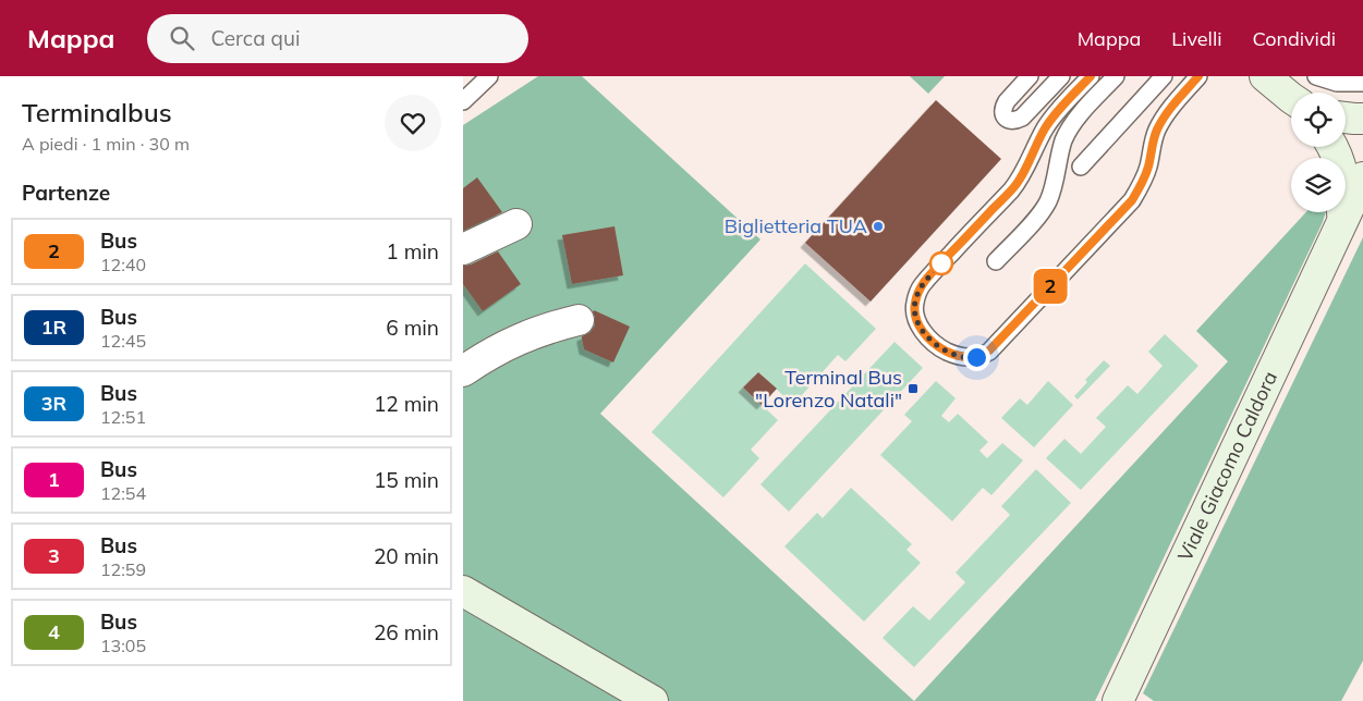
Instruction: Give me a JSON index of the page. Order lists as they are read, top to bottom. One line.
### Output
{"streets":{"main road":["Viale Giacomo Caldora"]},"places":{"other":["Biglietteria TUA"],"transit":["Terminal Bus \"Lorenzo Natali\""]},"lines":["bus line 2"],"page":{"header":"Mappa","search":"Cerca qui","nav":["Mappa","Livelli","Condividi"],"heading":[["Terminalbus","A piedi · 1 min · 30 m"],"Partenze"],"on_map":"2","list":[{"mark":"2","name":"Bus","note":"12:40","value":"1 min"},{"mark":"1R","name":"Bus","note":"12:45","value":"6 min"},{"mark":"3R","name":"Bus","note":"12:51","value":"12 min"},{"mark":"1","name":"Bus","note":"12:54","value":"15 min"},{"mark":"3","name":"Bus","note":"12:59","value":"20 min"},{"mark":"4","name":"Bus","note":"13:05","value":"26 min"}]}}
